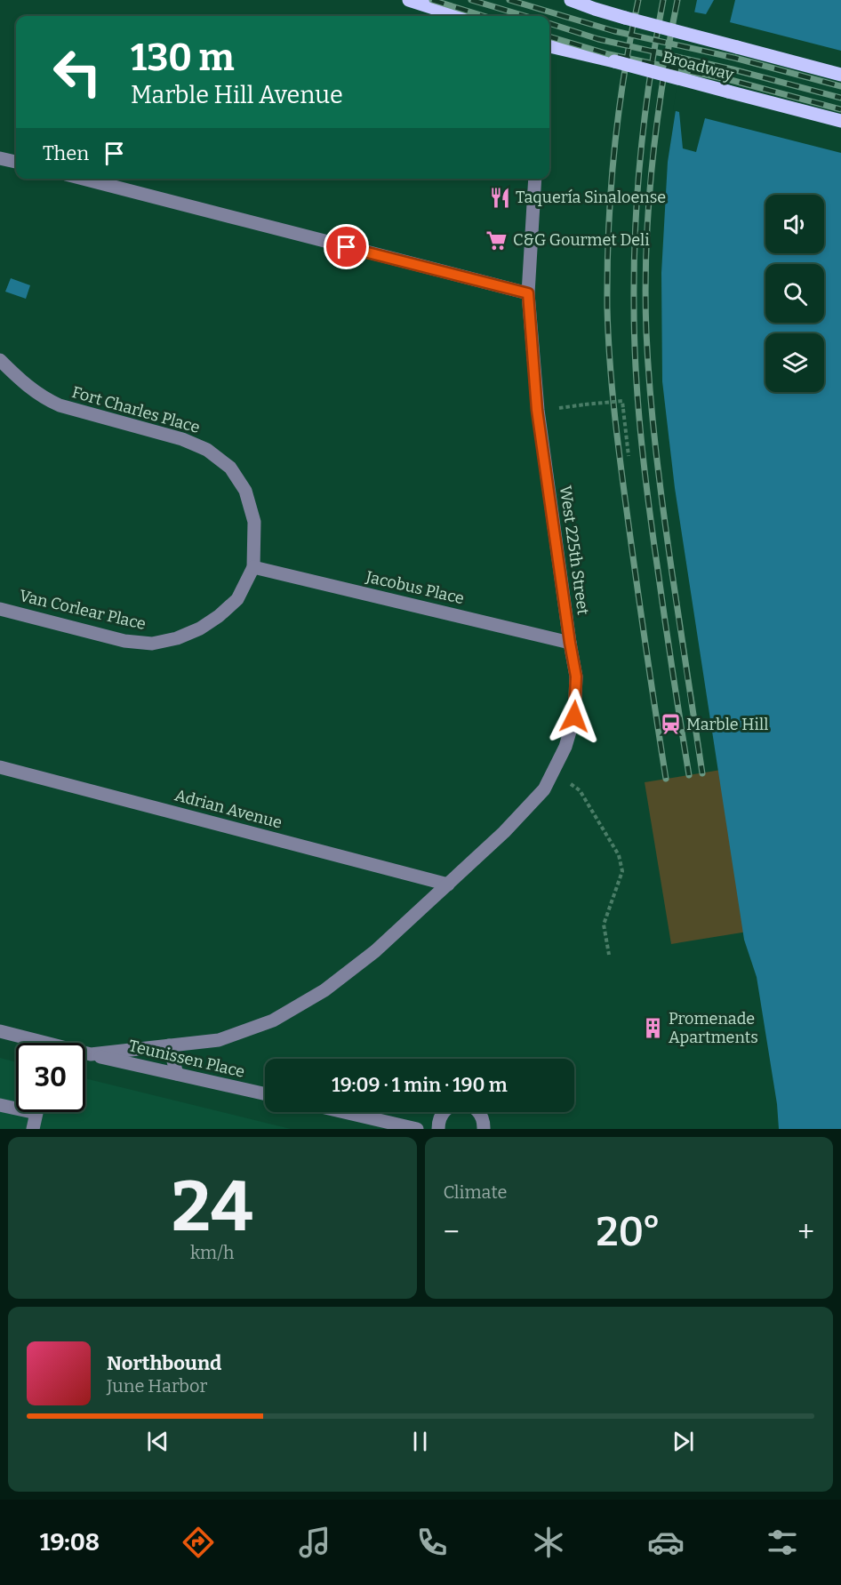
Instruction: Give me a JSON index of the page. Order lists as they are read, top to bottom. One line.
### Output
{"streets":{"main road":["Broadway"],"street":["Fort Charles Place","West 225th Street","Jacobus Place","Van Corlear Place","Adrian Avenue","Teunissen Place"]},"crossings":[["Fort Charles Place","Jacobus Place"],["Fort Charles Place","Van Corlear Place"],["West 225th Street","Jacobus Place"],["West 225th Street","Adrian Avenue"],["West 225th Street","Teunissen Place"],["Jacobus Place","Van Corlear Place"]],"places":{"restaurant":["Taquería Sinaloense"],"supermarket":["C&G Gourmet Deli"],"station":["Marble Hill"],"building":["Promenade Apartments"]},"page":{"turn":["130 m","Marble Hill Avenue"],"then":"Then","limit":"30","trip":"19:09 · 1 min · 190 m","tile":[["24","km/h"],"Climate"],"heat":["−","20°","+"],"song":["Northbound","June Harbor"],"tabs":"19:08"}}
